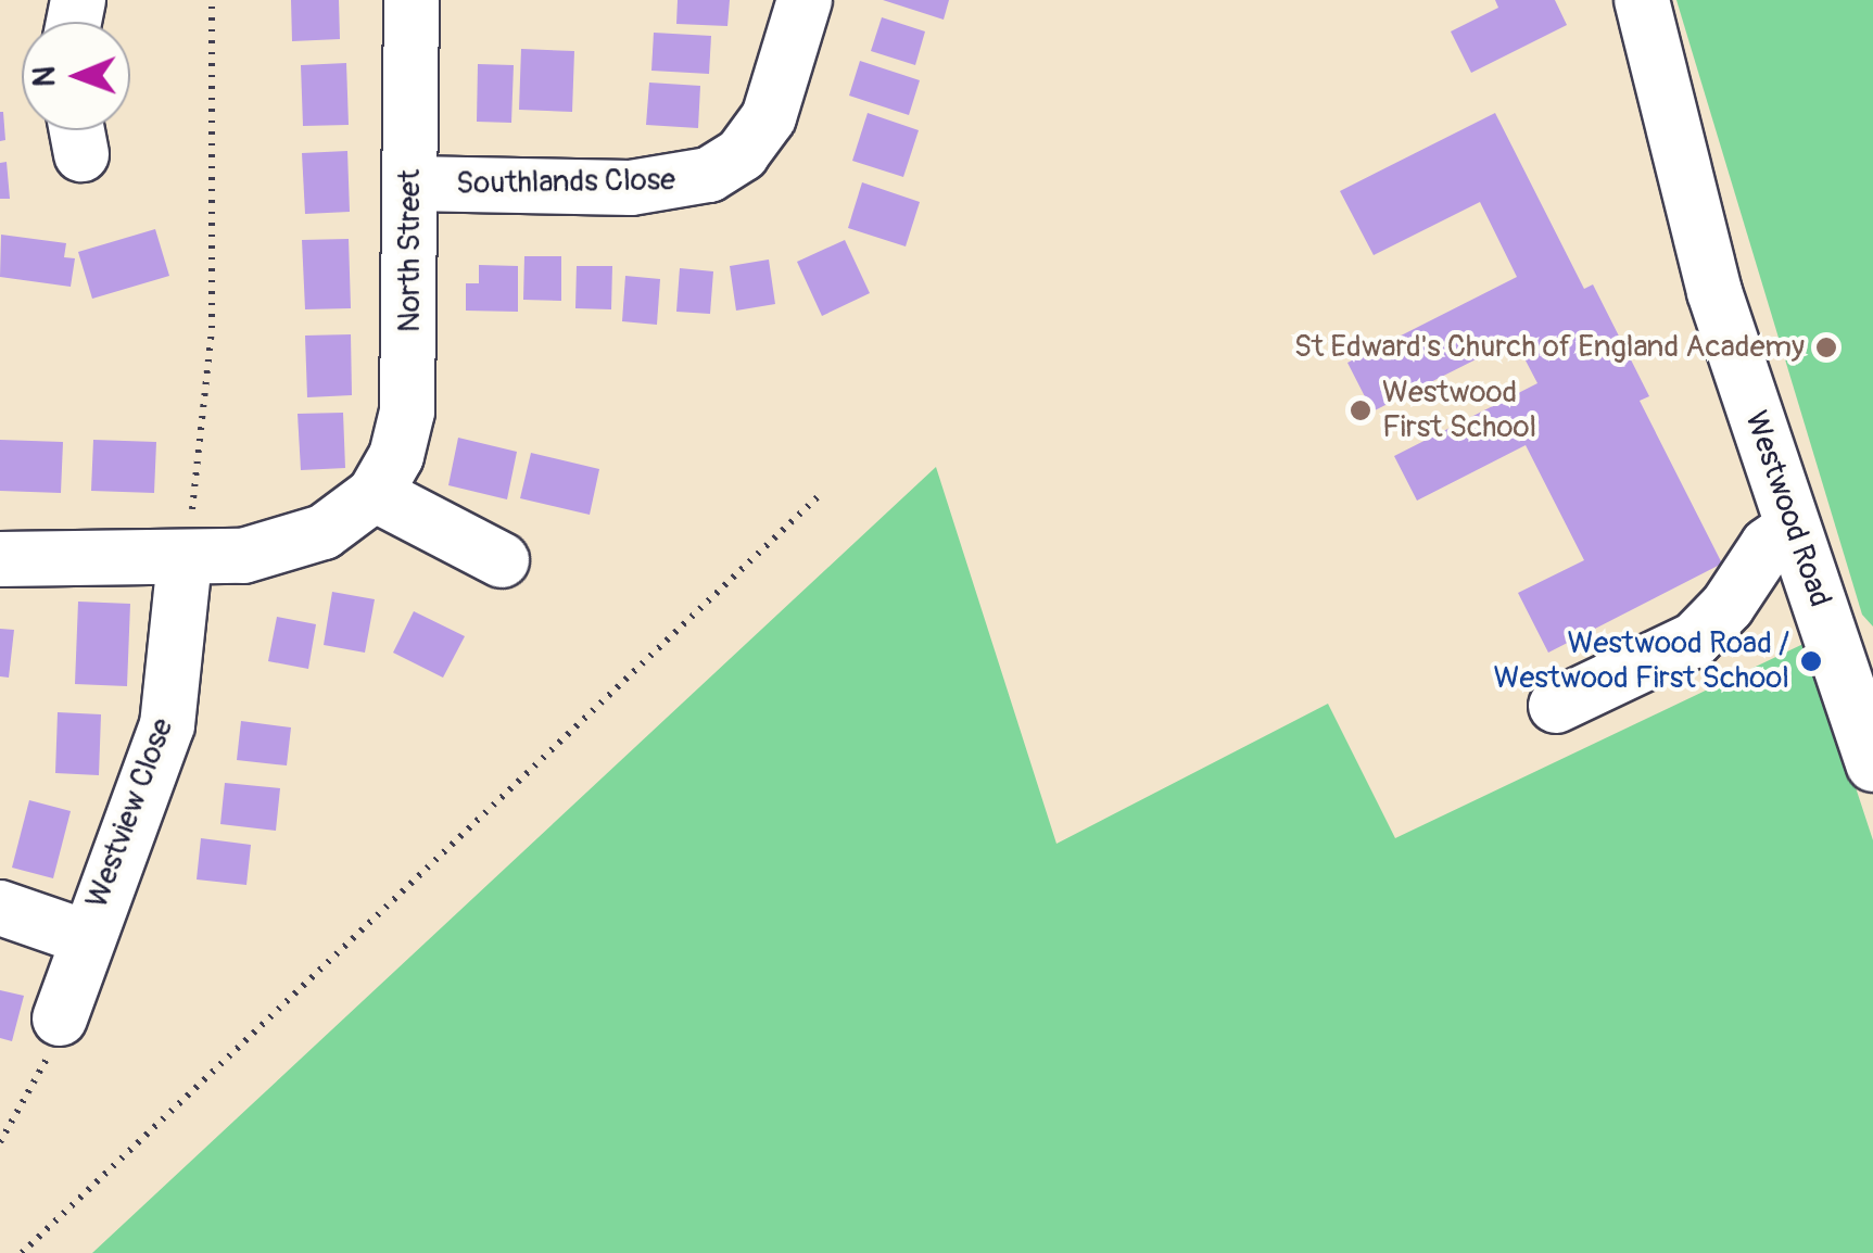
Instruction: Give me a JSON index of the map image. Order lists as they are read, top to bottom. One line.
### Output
{"streets":{"street":["Southlands Close","North Street","Westwood Road","Westview Close"]},"crossings":[["Southlands Close","North Street"]],"places":["St Edward's Church of England Academy","Westwood First School","Westwood Road / Westwood First School"],"north":"left"}
